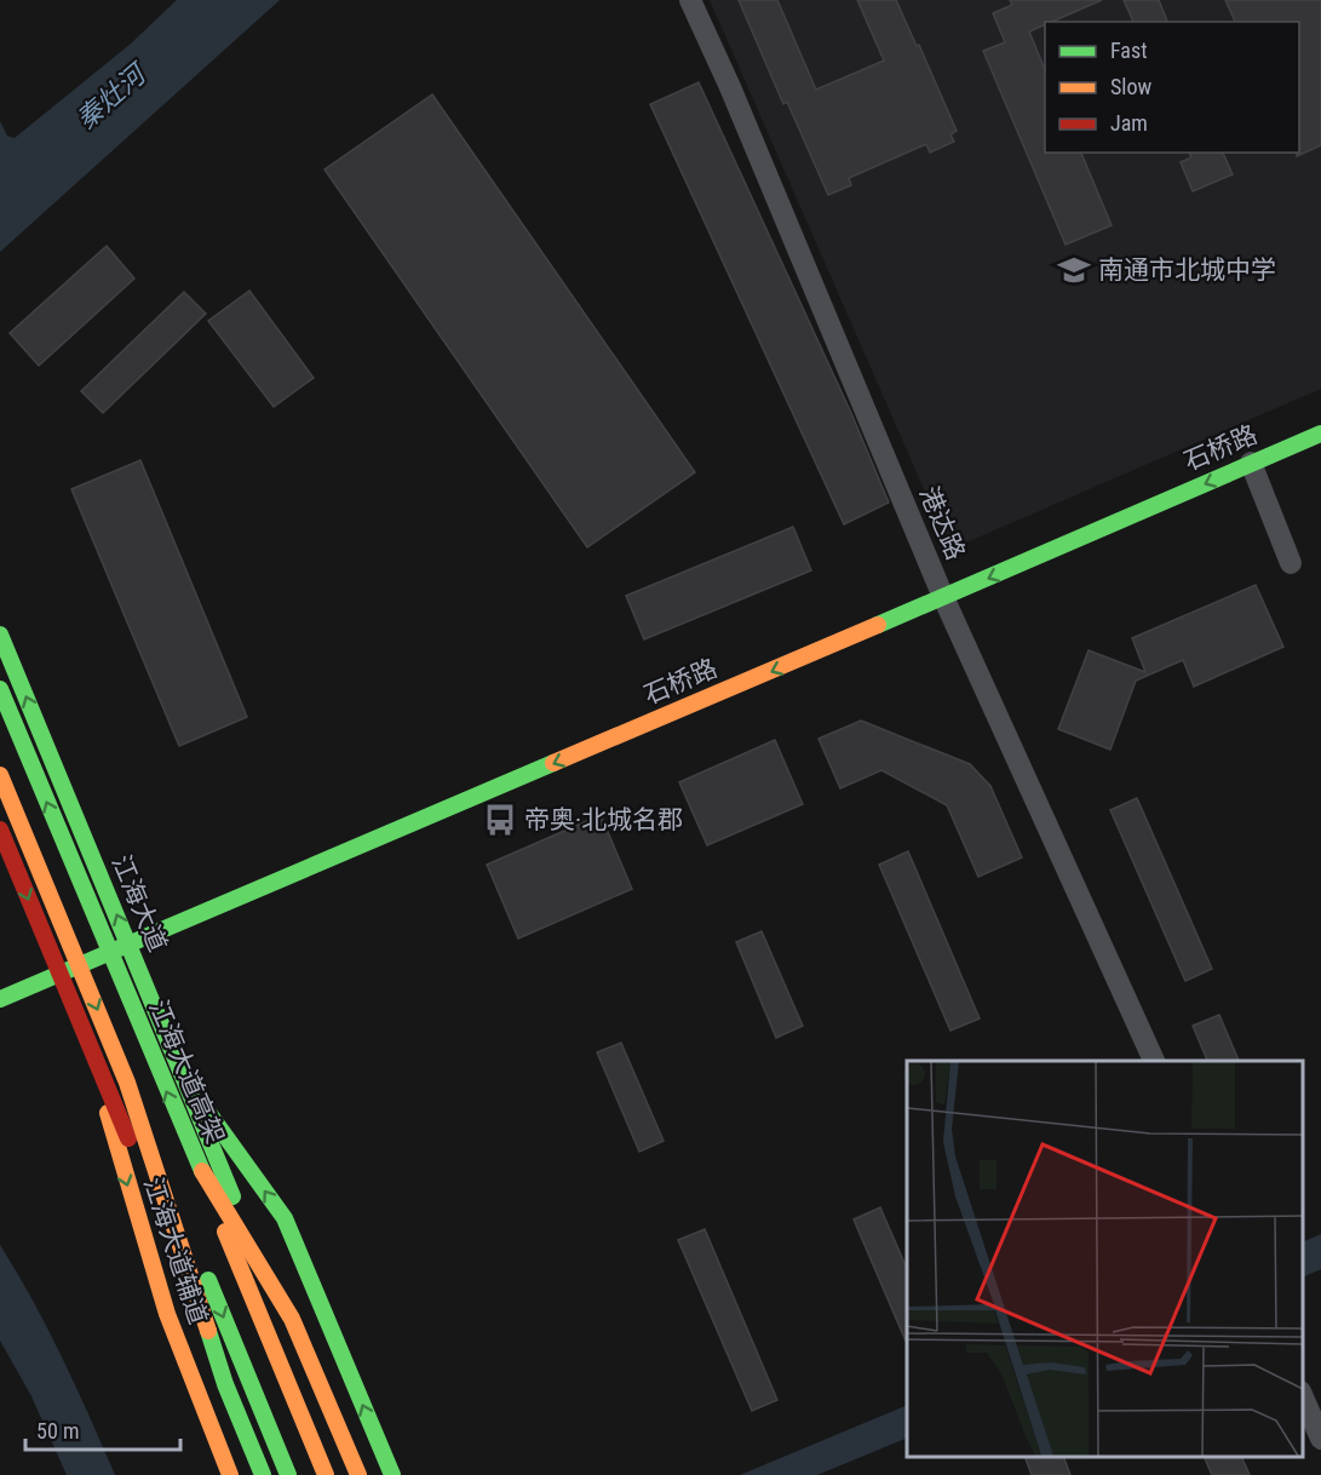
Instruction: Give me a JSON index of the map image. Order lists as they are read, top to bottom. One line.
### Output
{"streets":{"main road":["石桥路","江海大道","江海大道高架","江海大道辅道"],"street":["港达路"]},"crossings":[["石桥路","港达路"],["石桥路","江海大道"]],"one_way":["石桥路"],"water":["秦灶河"],"places":{"school or university":["南通市北城中学"],"bus stop":["帝奥·北城名郡"]},"legend":["Fast","Slow","Jam"],"scale_bar":"50 m"}
